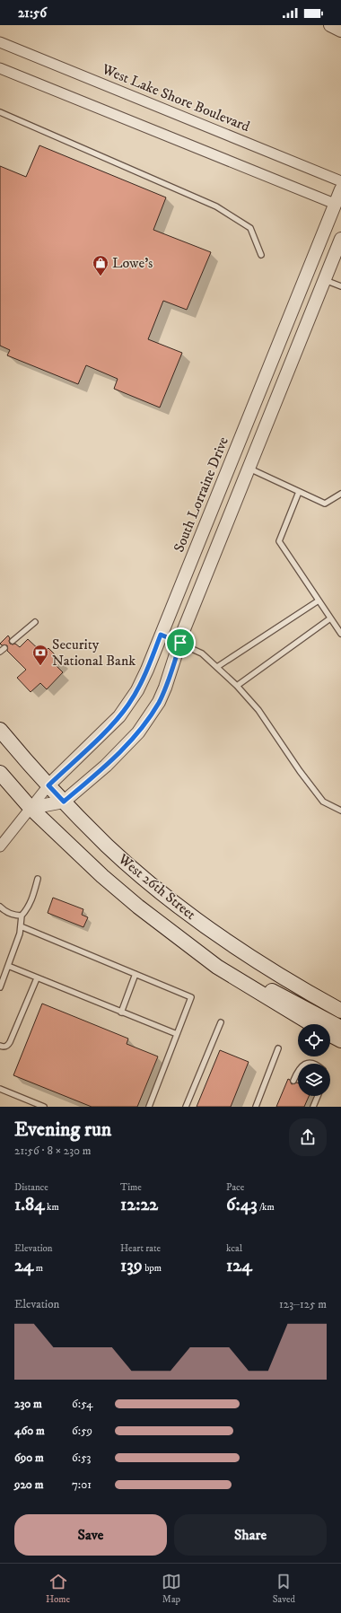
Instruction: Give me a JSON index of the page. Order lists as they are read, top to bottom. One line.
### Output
{"streets":{"main road":["West 26th Street"],"street":["West Lake Shore Boulevard","South Lorraine Drive"]},"crossings":[["South Lorraine Drive","West 26th Street"]],"places":{"shop":["Lowe's"],"bank":["Security National Bank"]},"page":{"status":"21:56","heading":["Evening run","21:56 · 8 × 230 m"],"stats":[["Distance","1.84 km"],["Time","12:22"],["Pace","6:43 /km"],["Elevation","24 m"],["Heart rate","139 bpm"],["kcal","124"]],"chart":["Elevation","123–125 m"],"list":[{"name":"230 m","note":"6:54"},{"name":"460 m","note":"6:59"},{"name":"690 m","note":"6:53"},{"name":"920 m","note":"7:01"}],"buttons":["Save","Share"],"tabs":["Home","Map","Saved"]}}
